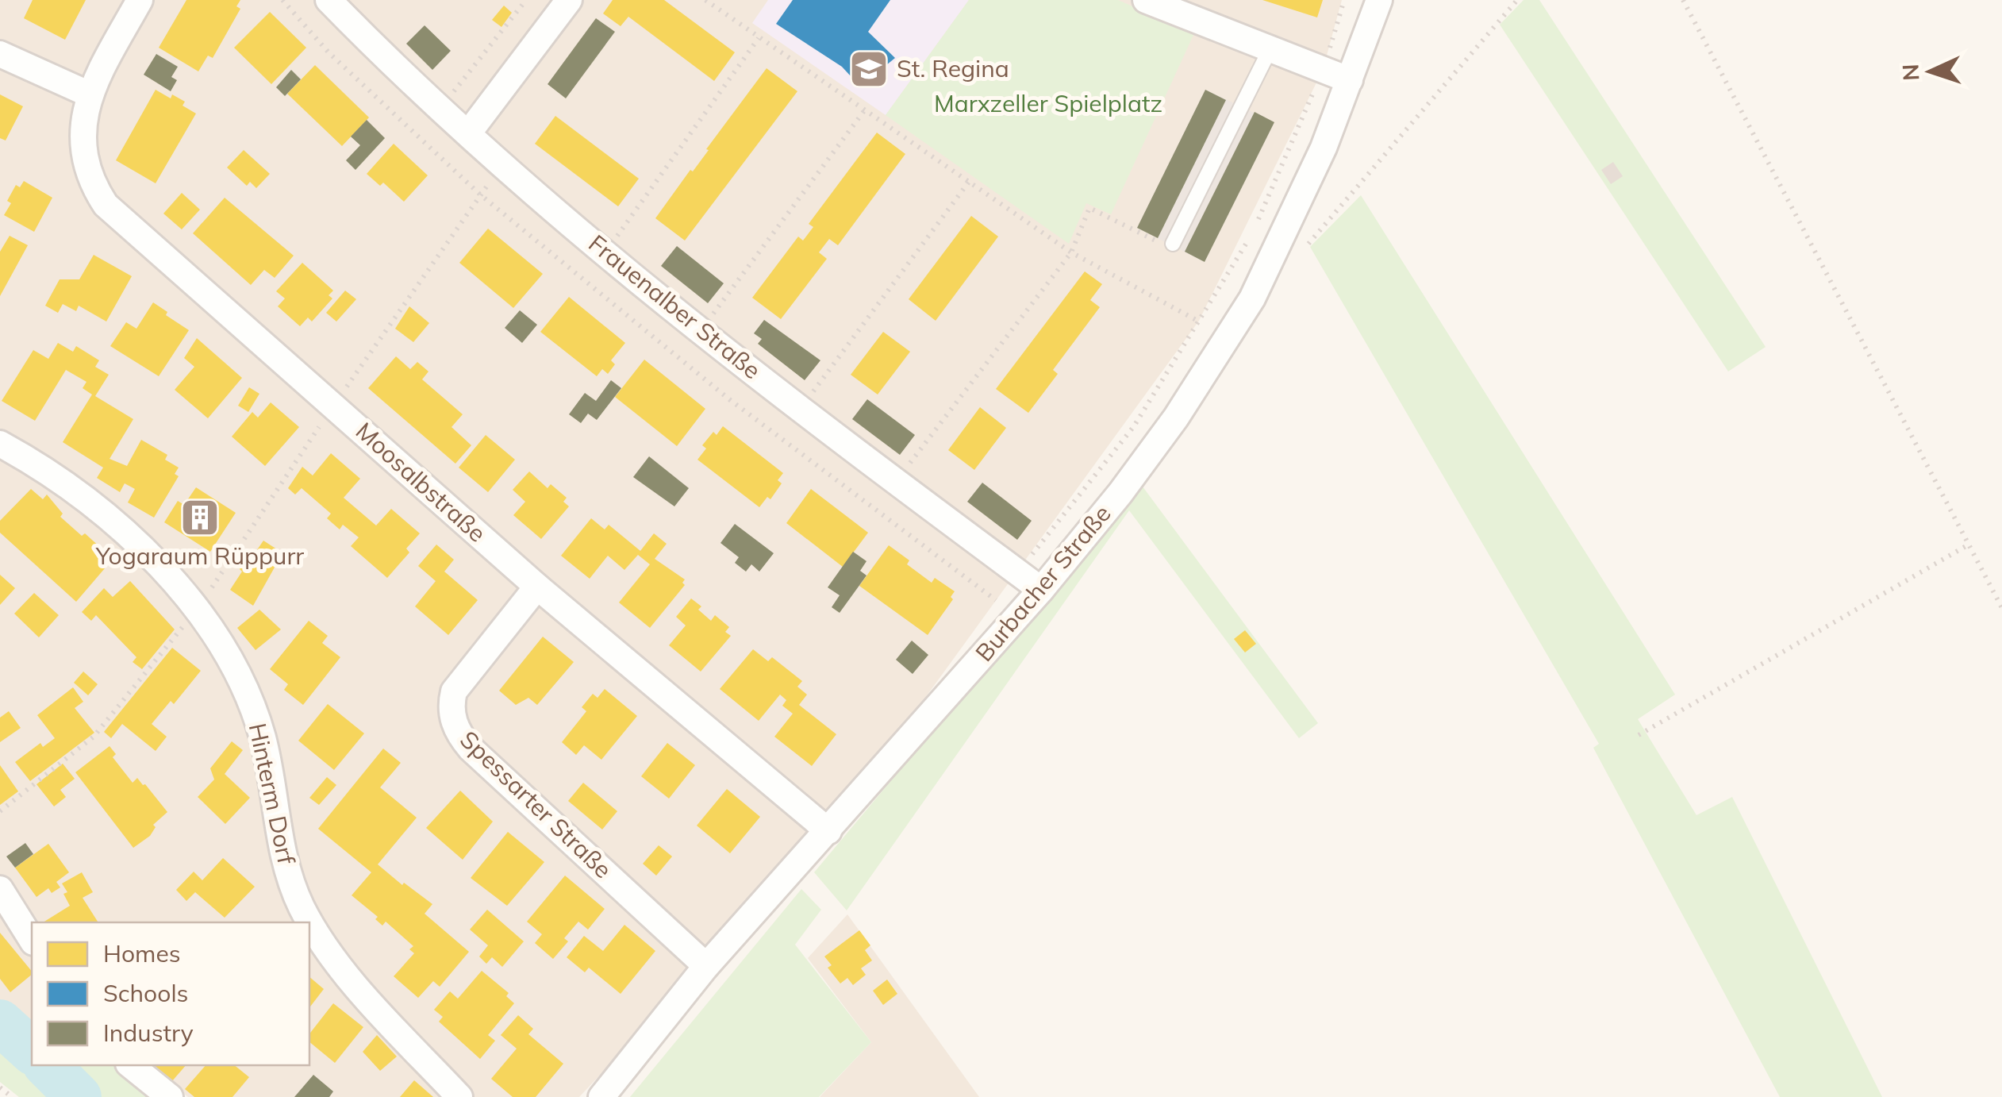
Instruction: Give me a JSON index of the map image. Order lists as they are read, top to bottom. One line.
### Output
{"streets":{"street":["Frauenalber Straße","Moosalbstraße","Burbacher Straße","Hinterm Dorf","Spessarter Straße"]},"crossings":[["Frauenalber Straße","Burbacher Straße"],["Moosalbstraße","Burbacher Straße"],["Moosalbstraße","Spessarter Straße"],["Burbacher Straße","Spessarter Straße"]],"parks":["Marxzeller Spielplatz"],"places":{"school or university":["St. Regina"],"building":["Yogaraum Rüppurr"]},"legend":["Homes","Schools","Industry"],"north":"left"}
